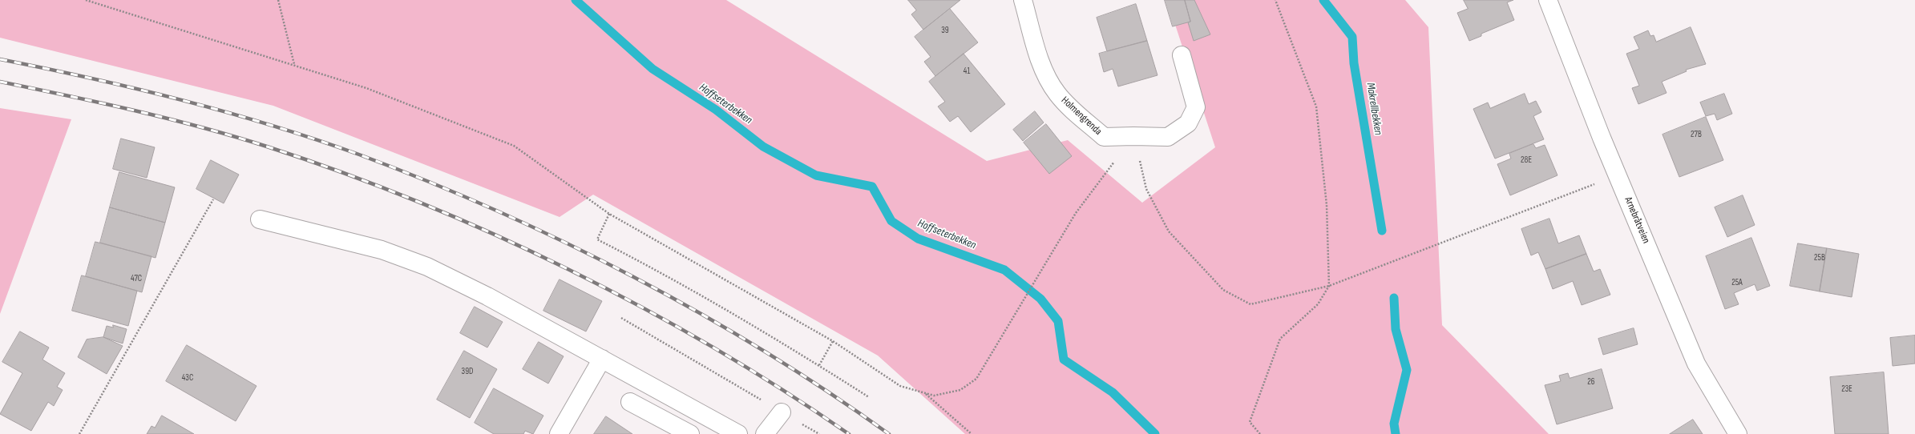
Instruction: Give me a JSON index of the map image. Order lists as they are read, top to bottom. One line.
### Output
{"streets":{"street":["Holmengrenda","Arnebråtveien"]},"water":["Hoffseterbekken","Makrellbekken"],"house_numbers":["39","41","27B","28E","25B","47C","25A","39D","43C","26","23E"]}
